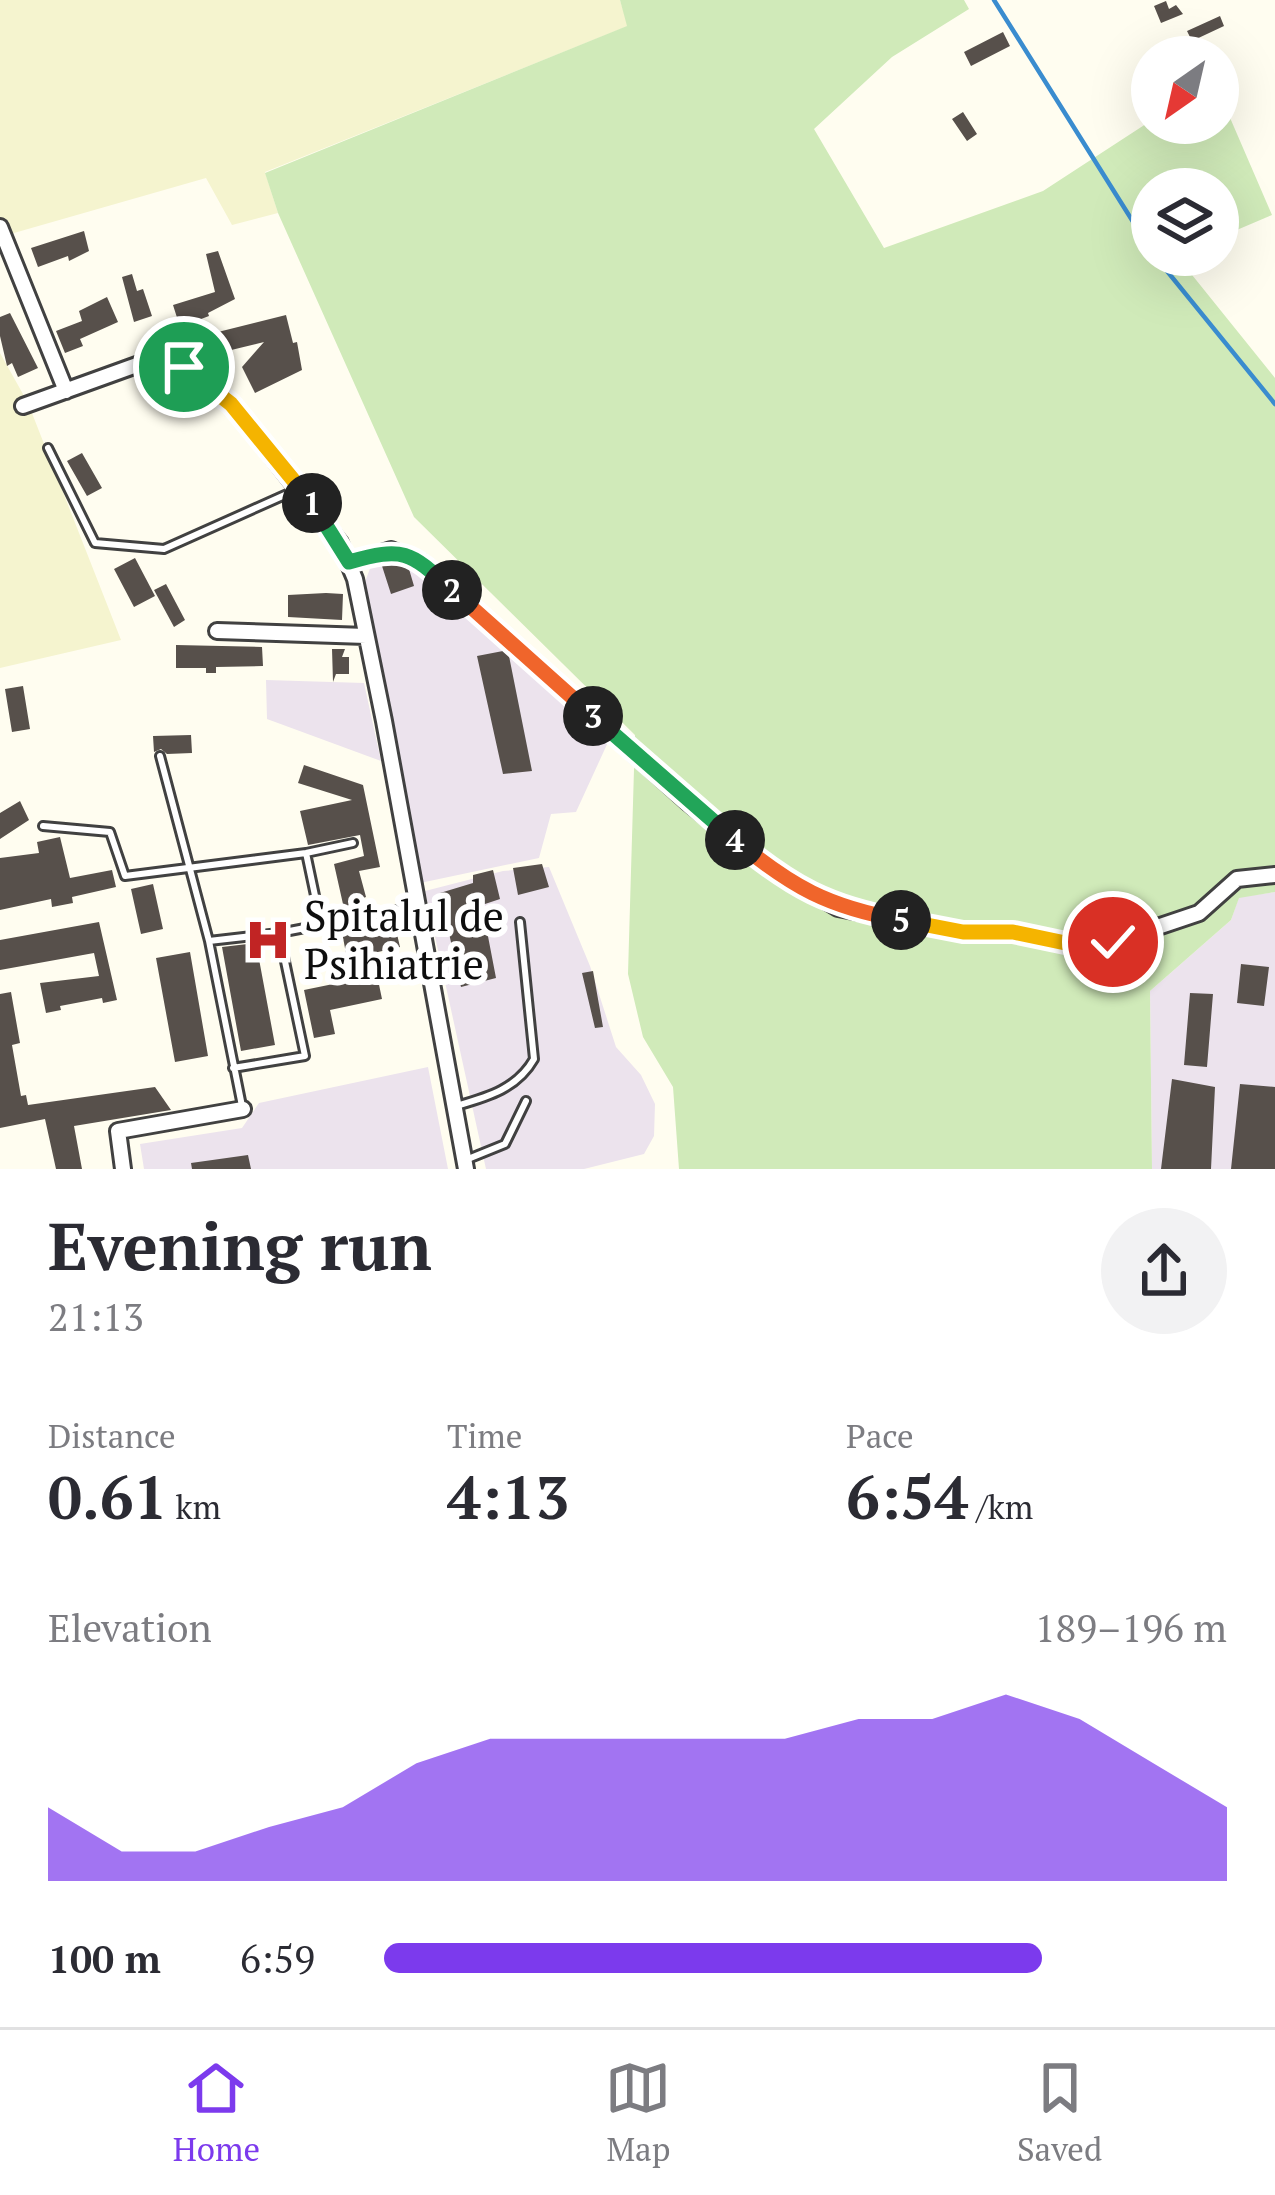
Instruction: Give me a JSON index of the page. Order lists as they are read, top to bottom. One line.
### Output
{"places":{"hospital":["Spitalul de Psihiatrie"]},"north":"bottom left","page":{"pins":["1","2","3","4","5"],"heading":["Evening run","21:13"],"stats":[["Distance","0.61 km"],["Time","4:13"],["Pace","6:54 /km"]],"chart":["Elevation","189–196 m"],"list":[{"name":"100 m","note":"6:59"}],"tabs":["Home","Map","Saved"]}}
